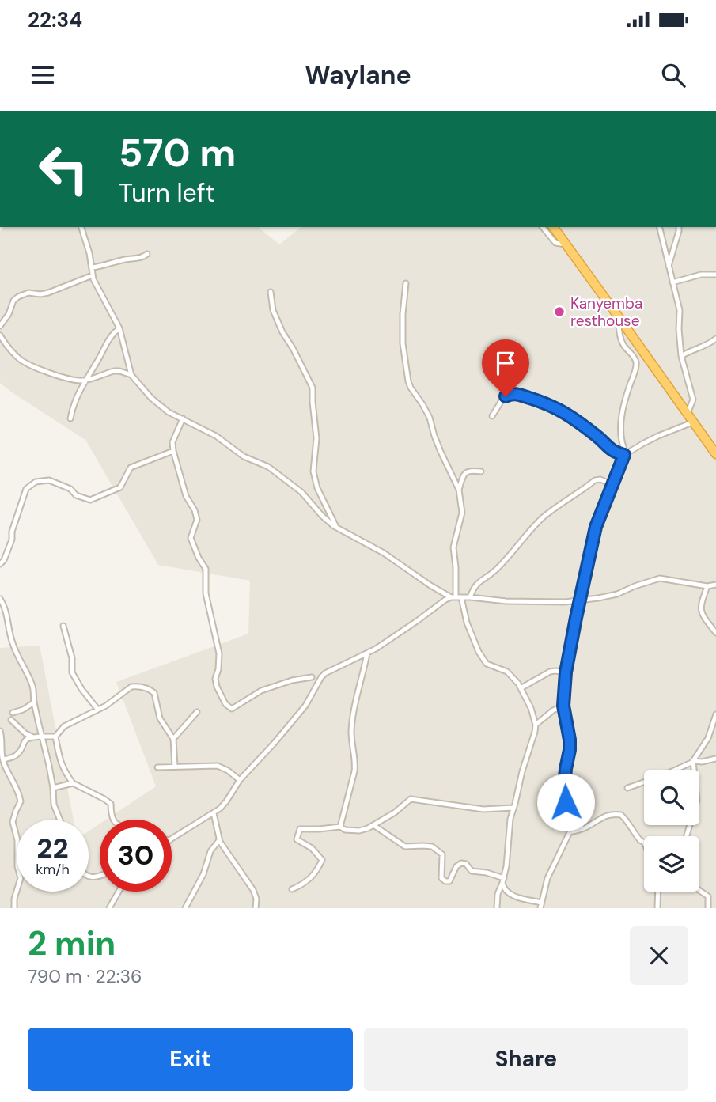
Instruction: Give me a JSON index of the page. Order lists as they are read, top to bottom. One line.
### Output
{"places":["Kanyemba resthouse"],"page":{"status":"22:34","header":"Waylane","turn":["570 m","Turn left"],"speed":"22 km/h","limit":"30","heading":["2 min","790 m · 22:36"],"buttons":["Exit","Share"]}}
